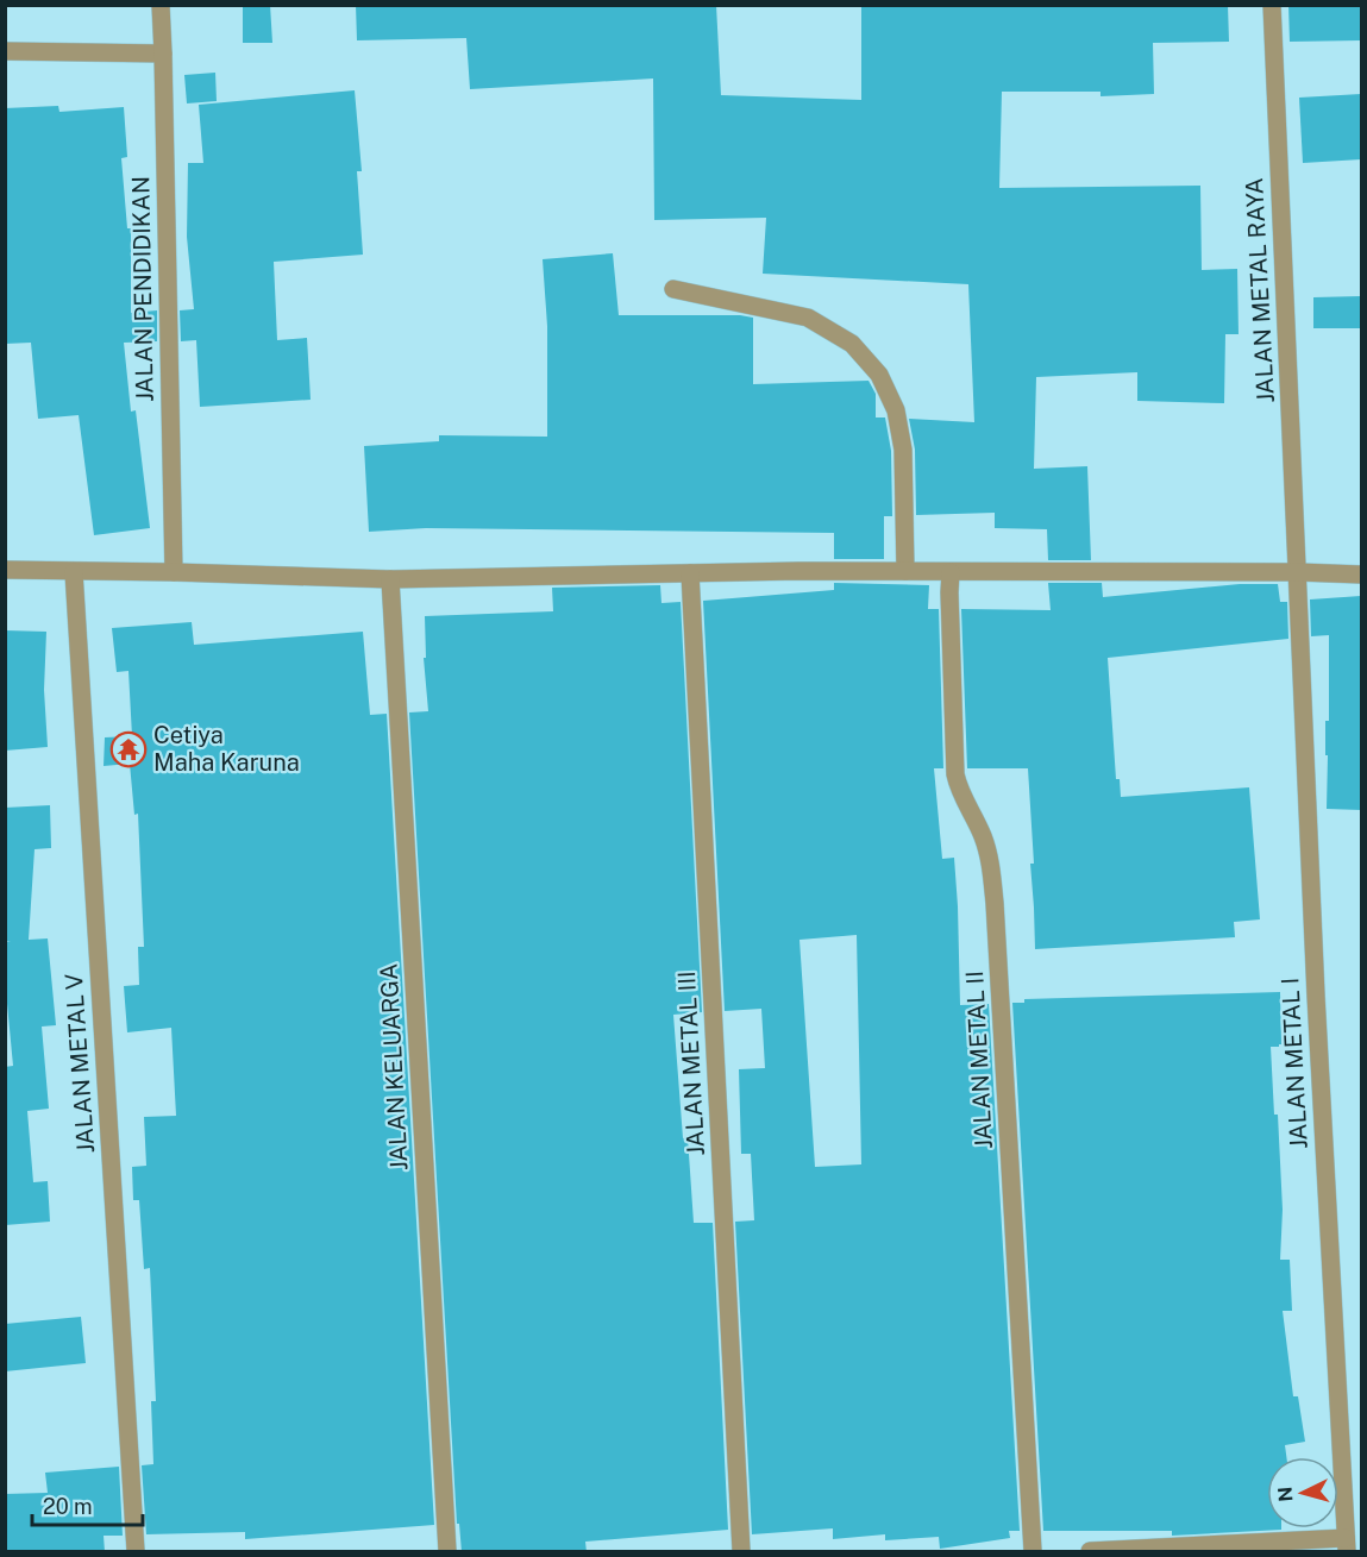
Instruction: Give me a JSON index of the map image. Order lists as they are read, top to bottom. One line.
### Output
{"streets":{"street":["JALAN PENDIDIKAN","JALAN METAL RAYA","JALAN METAL II","JALAN METAL V","JALAN METAL III","JALAN METAL I","JALAN KELUARGA"]},"crossings":[["JALAN METAL RAYA","JALAN METAL I"]],"places":{"temple":["Cetiya Maha Karuna"]},"scale_bar":"20 m","north":"left"}
